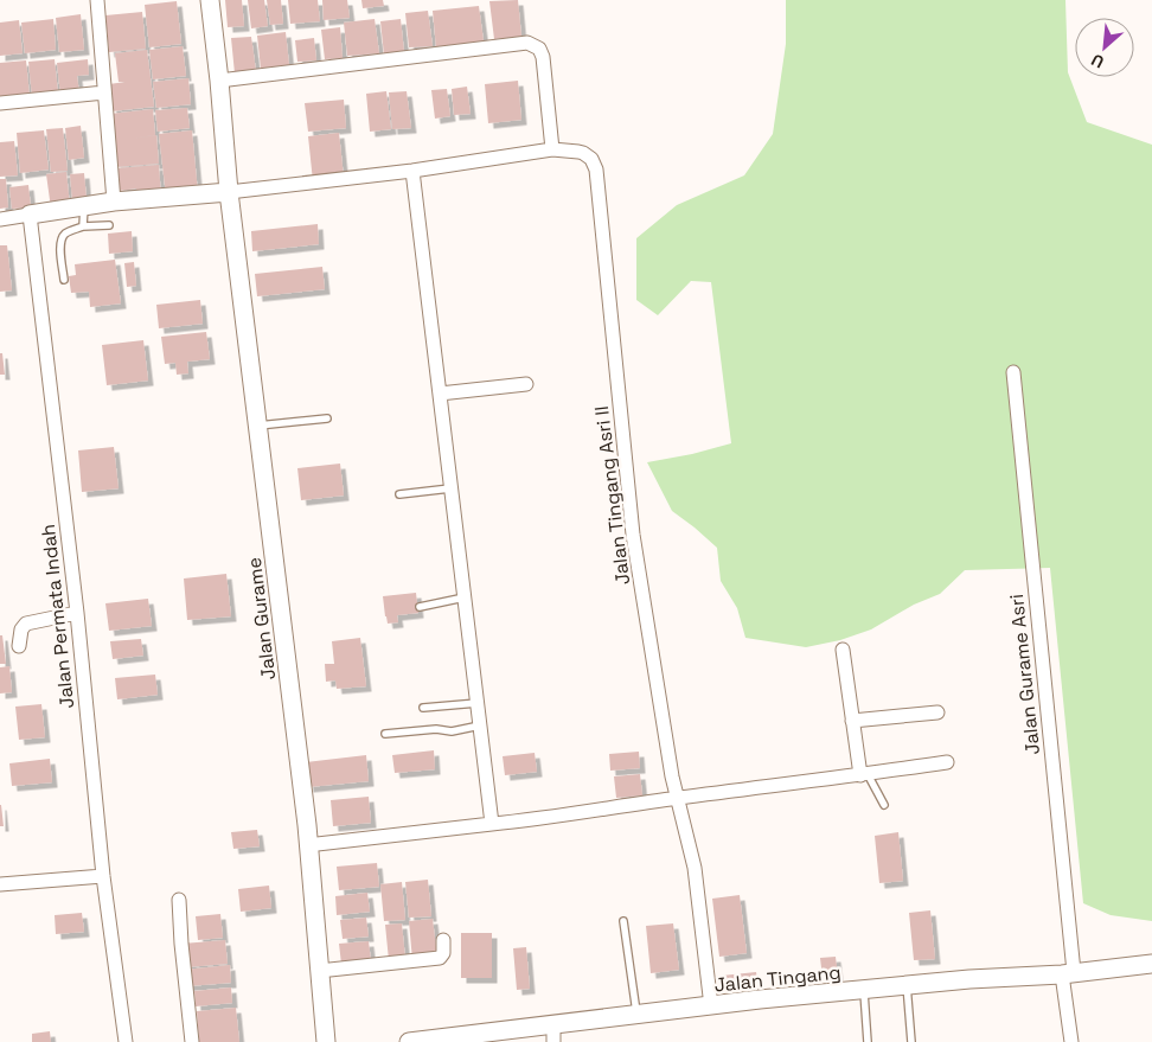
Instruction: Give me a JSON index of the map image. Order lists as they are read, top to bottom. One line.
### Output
{"streets":{"street":["Jalan Tingang Asri II","Jalan Permata Indah","Jalan Gurame","Jalan Gurame Asri","Jalan Tingang"]},"crossings":[["Jalan Tingang Asri II","Jalan Gurame"],["Jalan Tingang Asri II","Jalan Tingang"],["Jalan Gurame Asri","Jalan Tingang"]],"north":"bottom left"}
